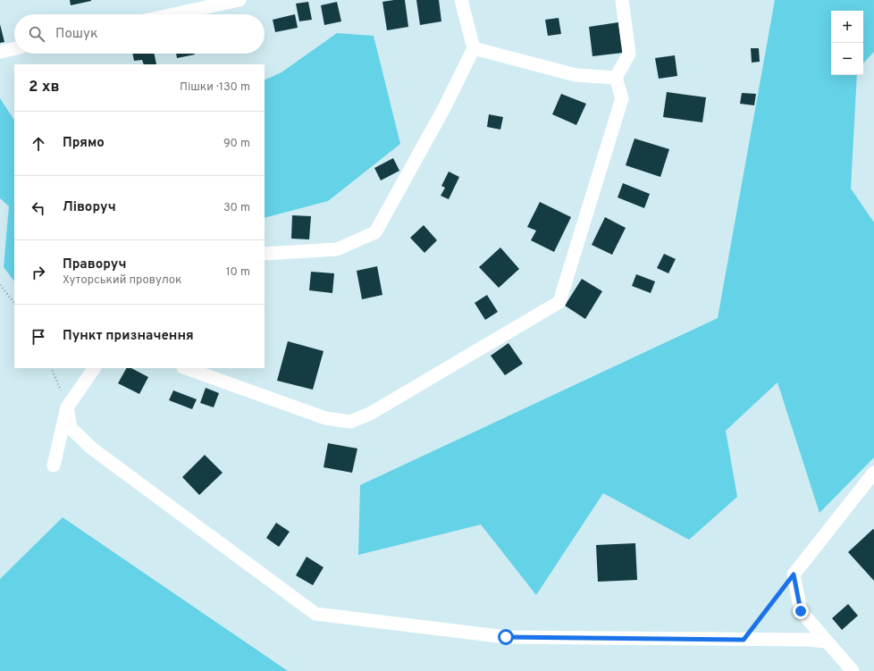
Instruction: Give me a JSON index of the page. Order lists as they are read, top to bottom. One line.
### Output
{"page":{"map_buttons":["+","−"],"search":"Пошук","heading":["2 хв","Пішки · 130 m"],"list":[["Прямо","90 m"],["Ліворуч","30 m"],["Праворуч","Хуторський провулок","10 m"],"Пункт призначення"]}}
